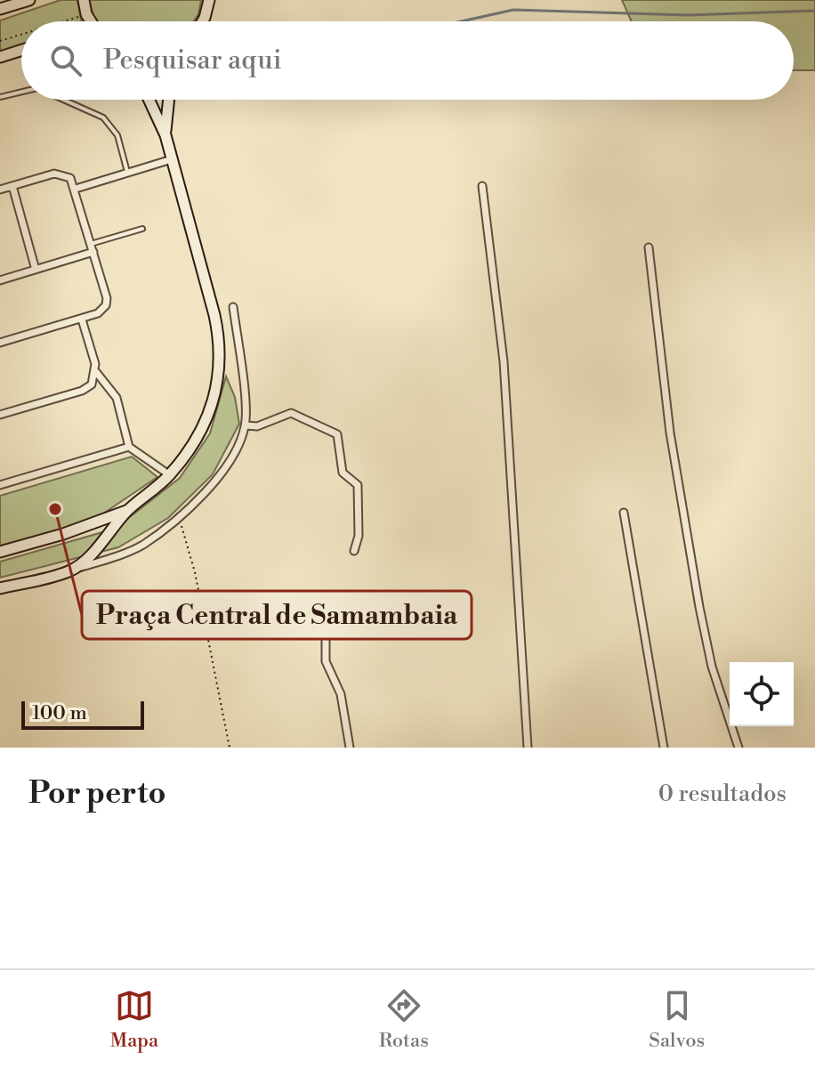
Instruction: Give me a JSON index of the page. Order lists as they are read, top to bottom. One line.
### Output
{"places":["Praça Central de Samambaia"],"scale_bar":"100 m","page":{"search":"Pesquisar aqui","scale":"100 m","heading":["Por perto","0 resultados"],"nav":["Mapa","Rotas","Salvos"]}}
